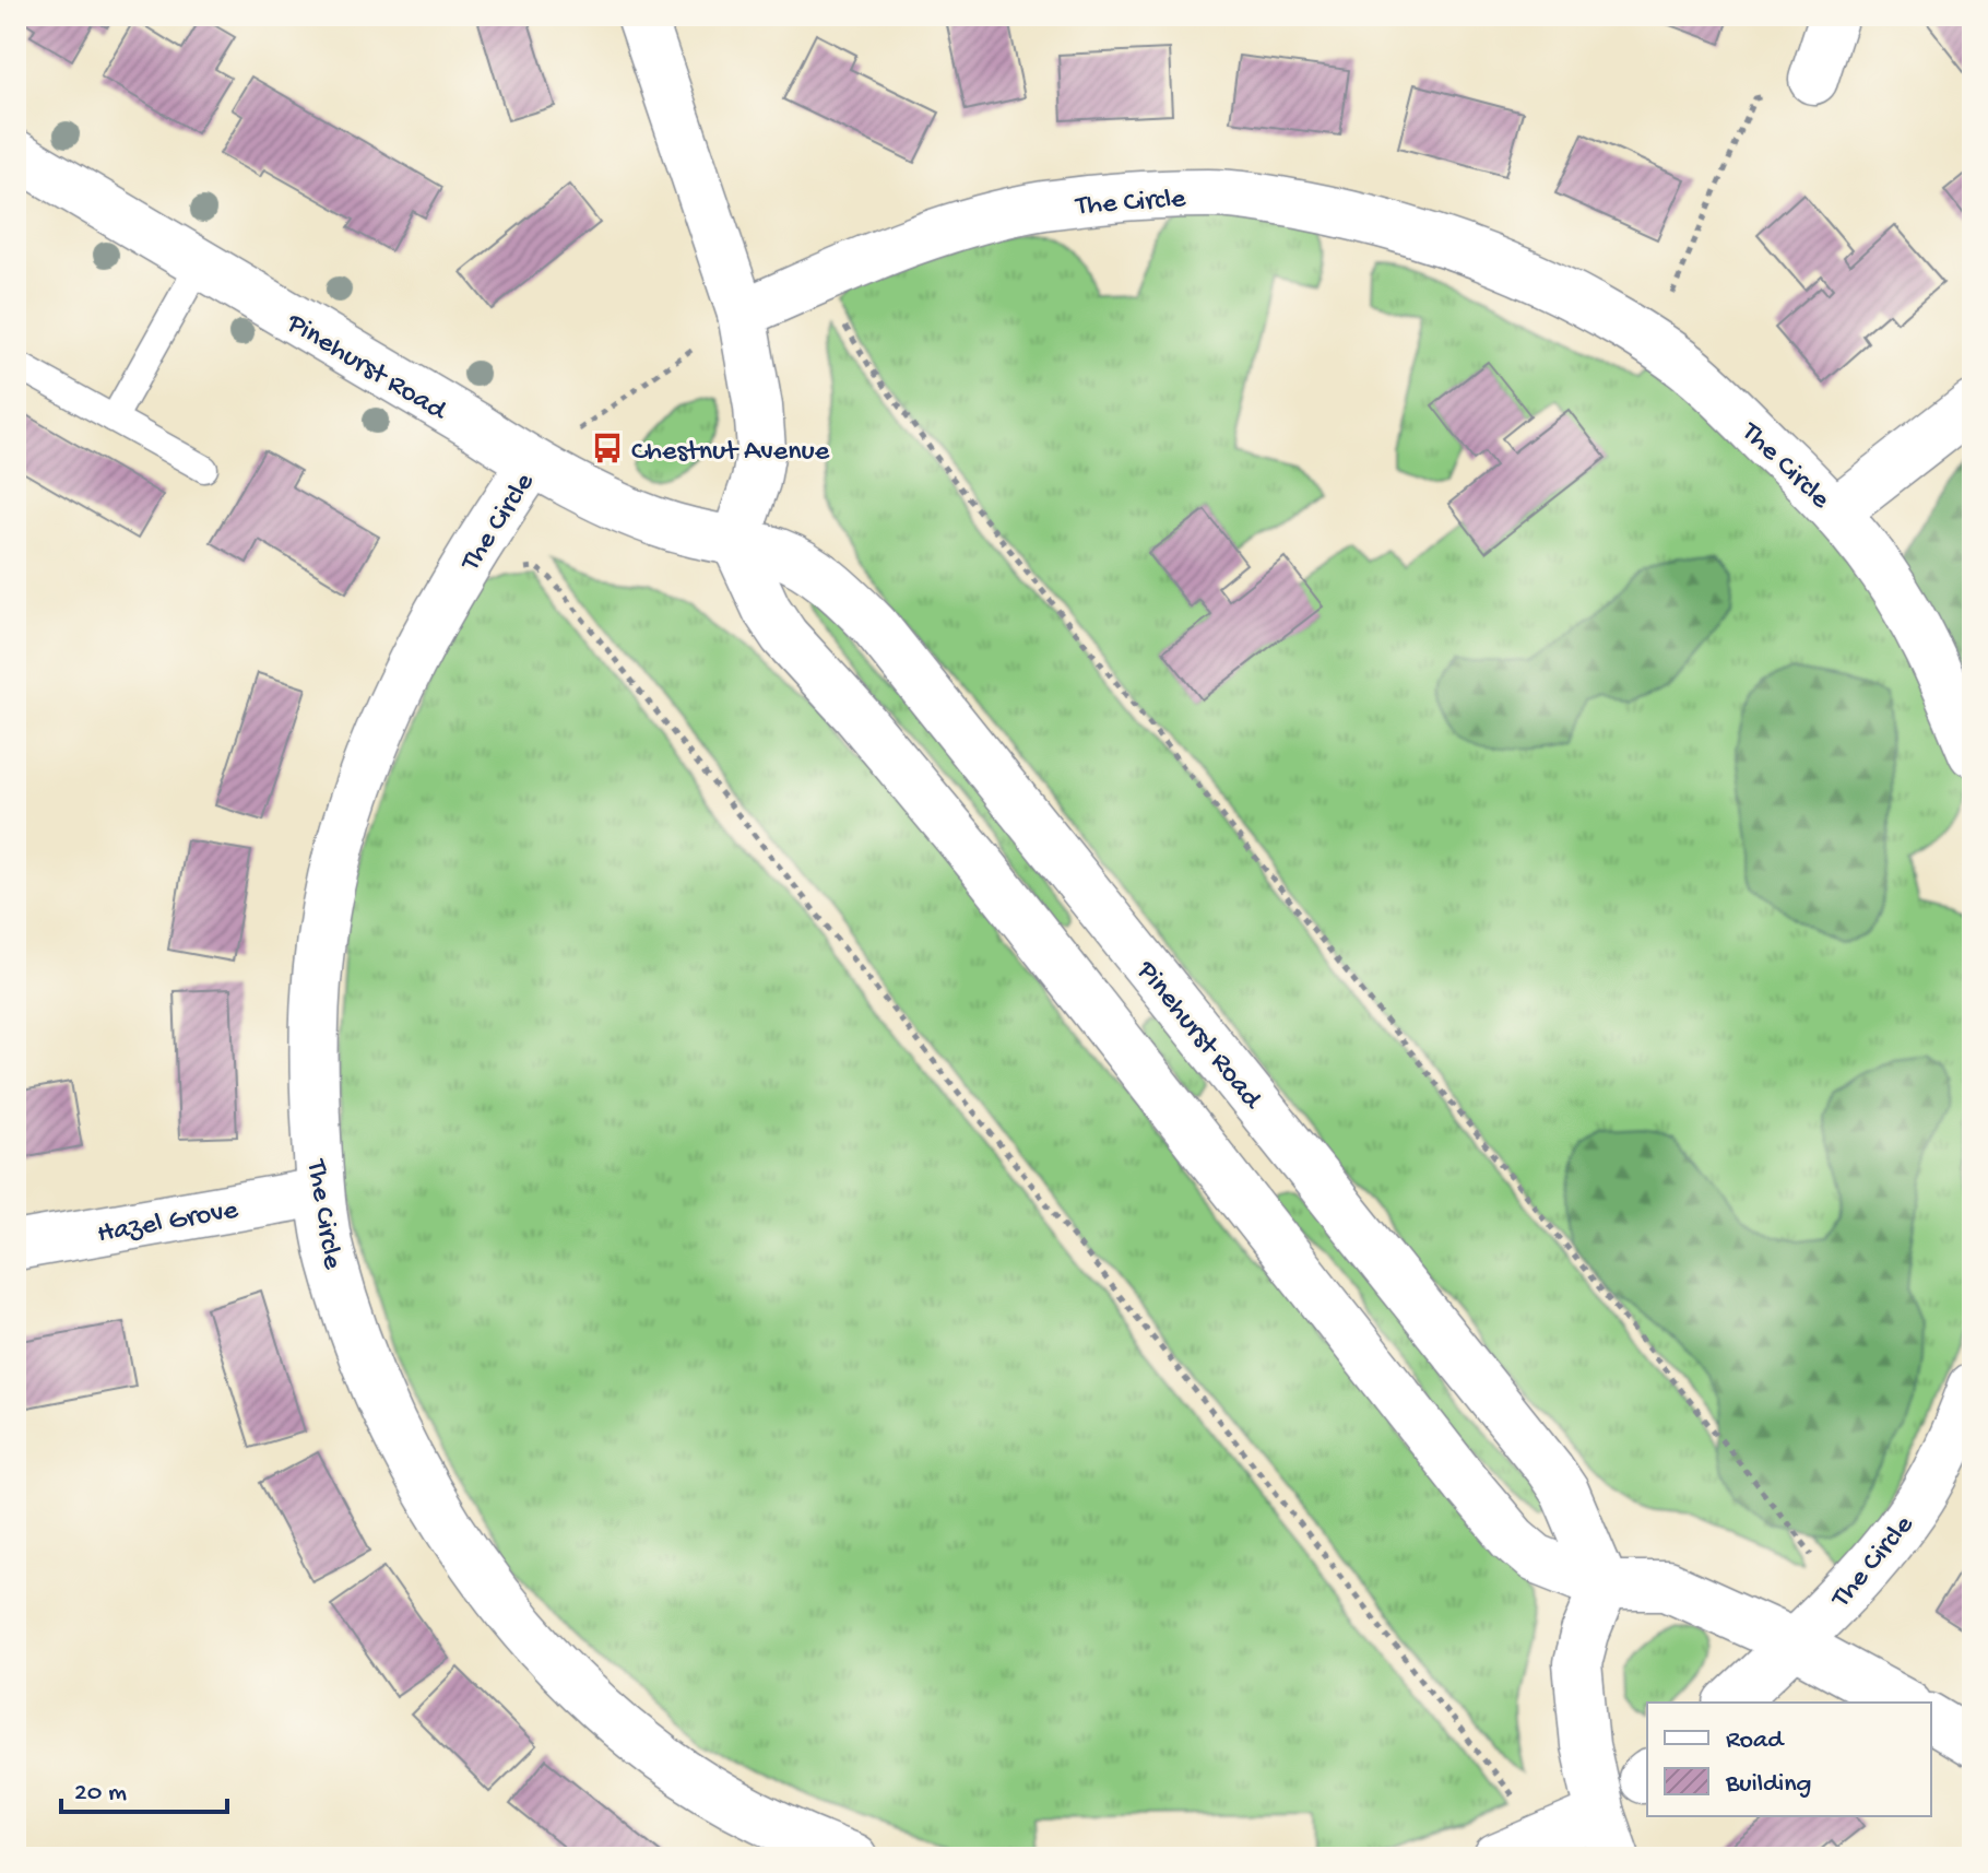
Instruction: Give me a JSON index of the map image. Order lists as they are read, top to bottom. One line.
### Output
{"streets":{"street":["The Circle","Pinehurst Road","Hazel Grove"]},"crossings":[["The Circle","Pinehurst Road"],["The Circle","Hazel Grove"]],"places":{"bus stop":["Chestnut Avenue"]},"legend":["Road","Building"],"scale_bar":"20 m"}
